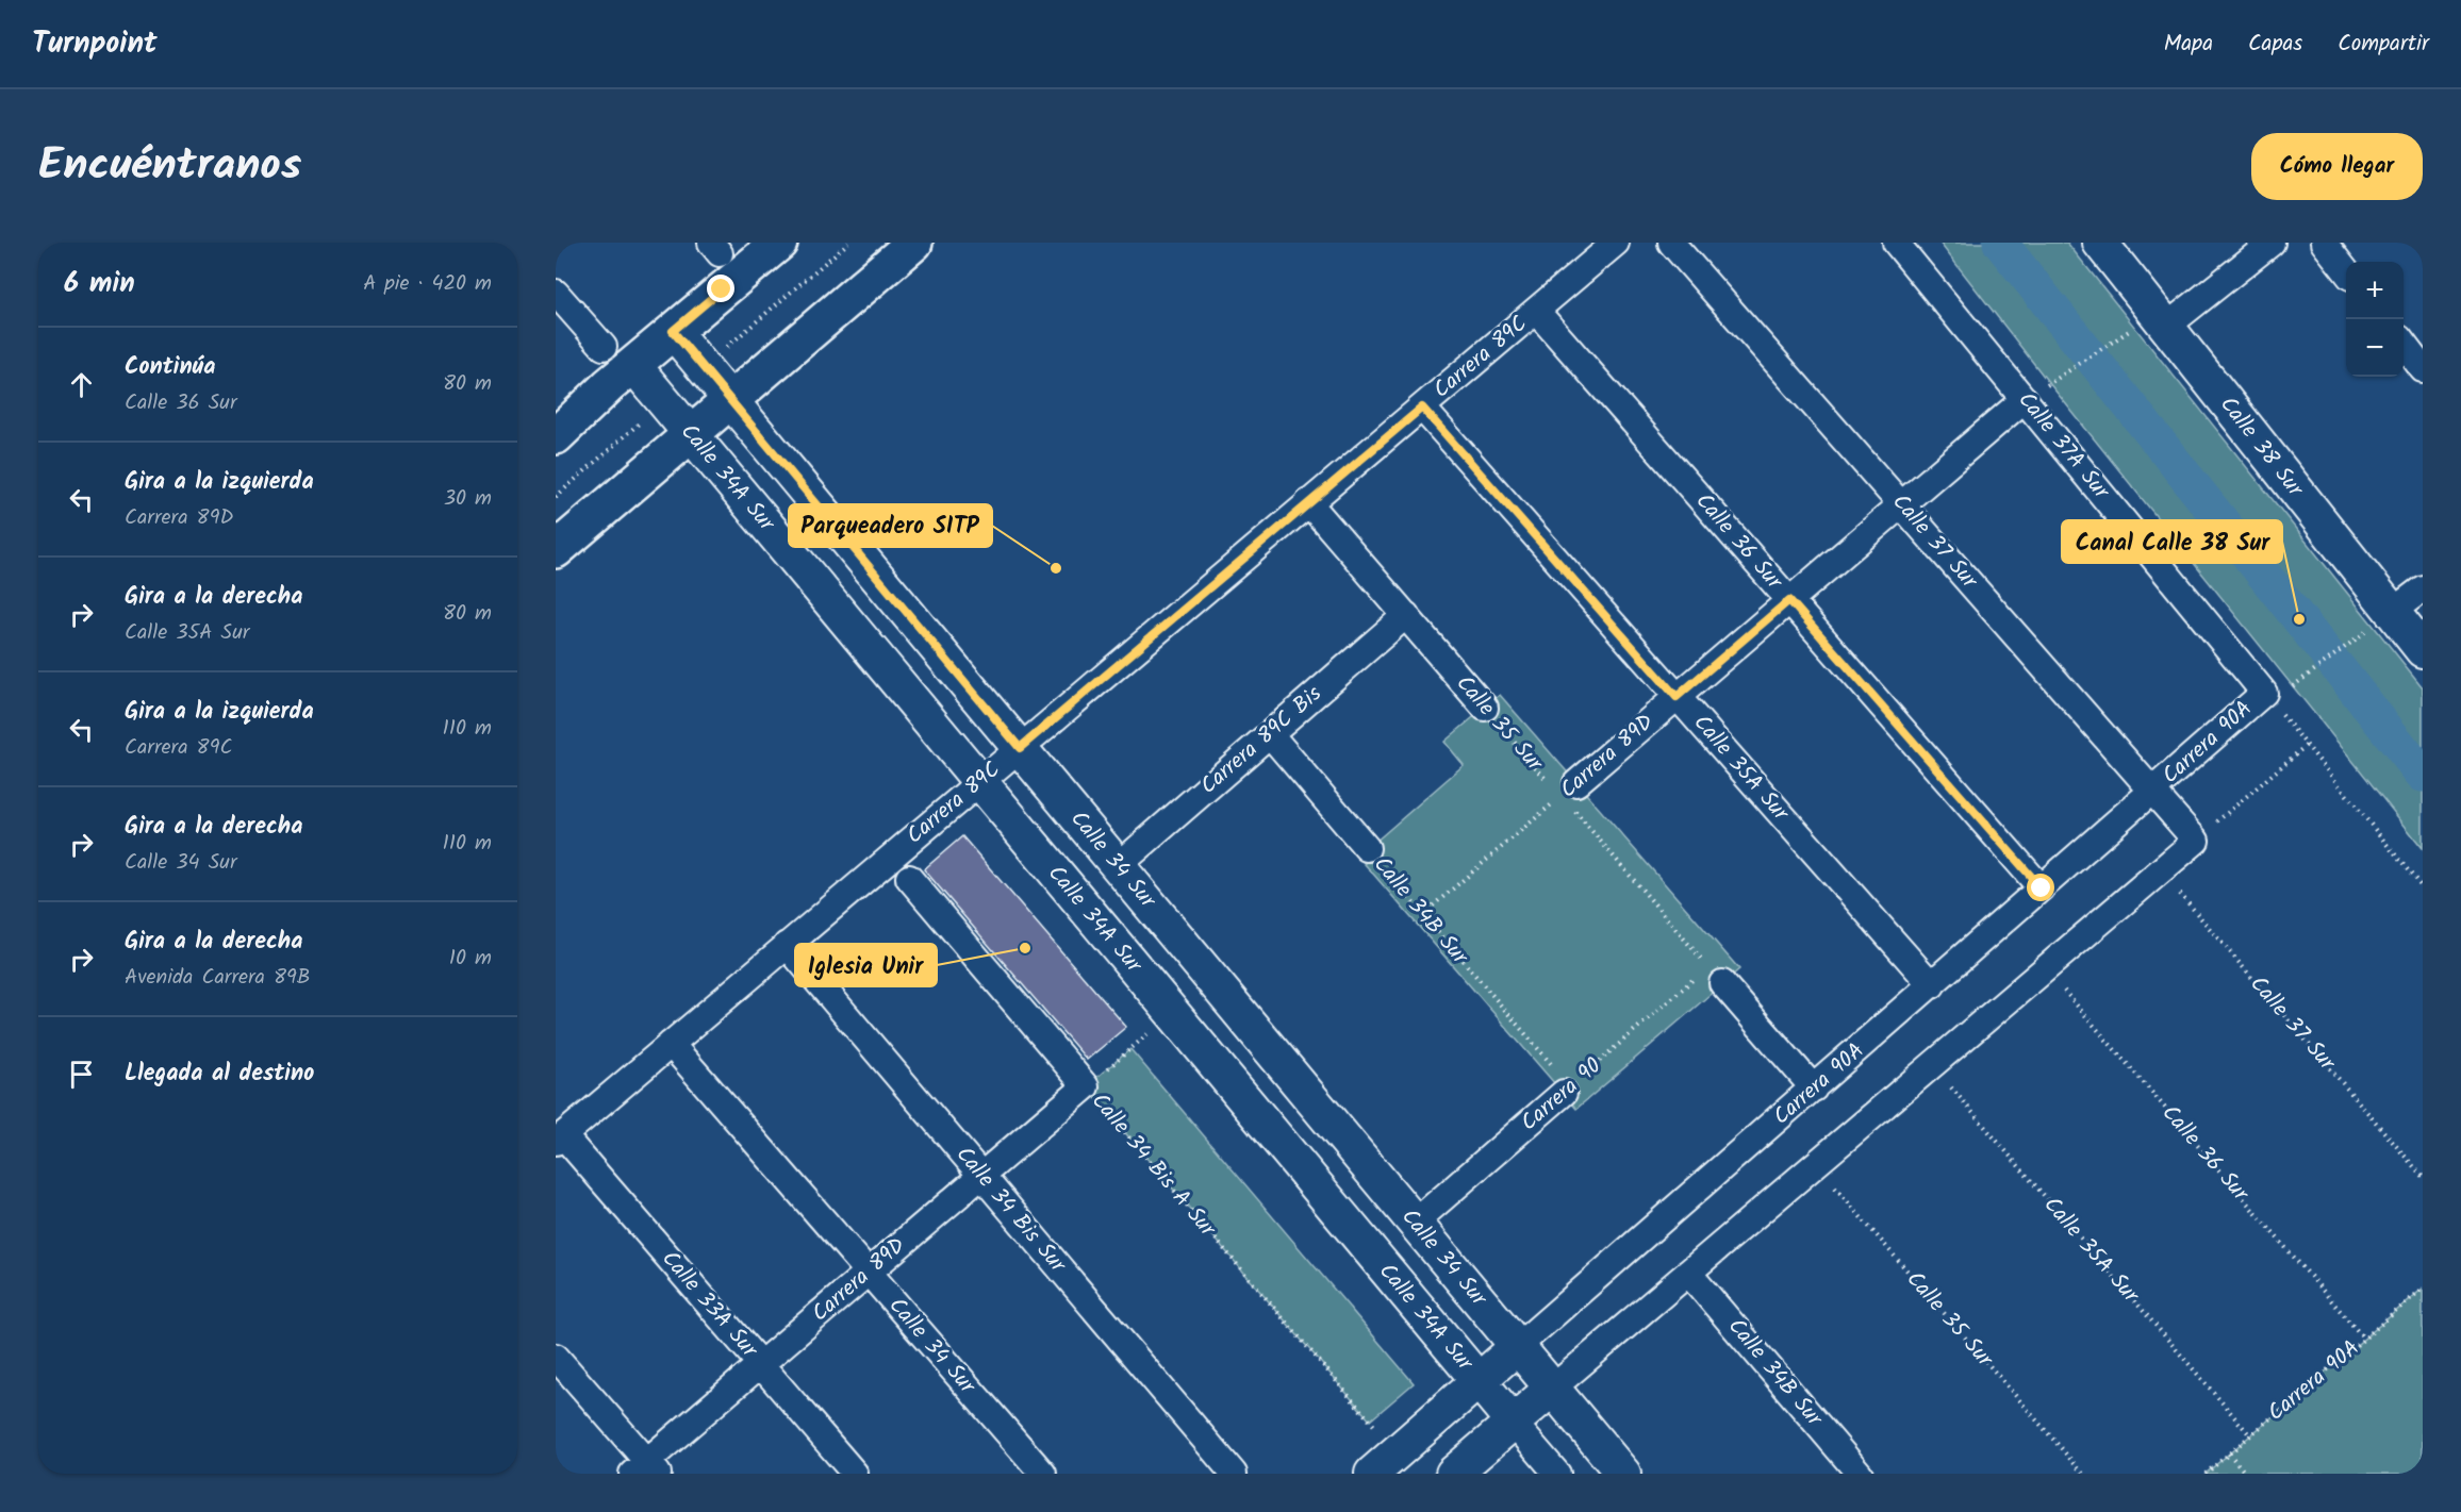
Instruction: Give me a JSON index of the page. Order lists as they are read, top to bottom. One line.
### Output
{"streets":{"street":["Carrera 89C","Calle 37A Sur","Calle 38 Sur","Calle 34A Sur","Calle 36 Sur","Calle 37 Sur","Calle 35 Sur","Carrera 89C Bis","Carrera 90A","Carrera 89D","Calle 35A Sur","Calle 34 Sur","Calle 34B Sur","Carrera 90","Calle 34 Bis A Sur","Calle 34 Bis Sur","Calle 33A Sur"]},"crossings":[["Carrera 89C","Calle 34A Sur"],["Carrera 89C","Calle 36 Sur"],["Carrera 89C","Calle 35 Sur"],["Carrera 89C","Calle 35A Sur"],["Carrera 89C","Calle 34 Sur"],["Carrera 89C","Calle 34 Bis Sur"],["Carrera 89C","Calle 33A Sur"],["Calle 37A Sur","Carrera 90A"],["Calle 37A Sur","Carrera 89D"],["Calle 34A Sur","Carrera 90A"],["Calle 36 Sur","Carrera 90A"],["Calle 36 Sur","Carrera 89D"],["Calle 37 Sur","Carrera 90A"],["Calle 37 Sur","Carrera 89D"],["Calle 35 Sur","Carrera 89C Bis"],["Calle 35 Sur","Carrera 89D"],["Calle 35 Sur","Carrera 90"],["Carrera 89C Bis","Calle 34 Sur"],["Carrera 89C Bis","Calle 34B Sur"],["Carrera 90A","Calle 35A Sur"],["Carrera 90A","Calle 34 Sur"],["Carrera 90A","Calle 34 Bis A Sur"],["Carrera 89D","Calle 35A Sur"],["Carrera 89D","Calle 34 Sur"],["Carrera 89D","Calle 34B Sur"],["Carrera 89D","Calle 34 Bis A Sur"],["Carrera 89D","Calle 34 Bis Sur"],["Carrera 89D","Calle 33A Sur"],["Calle 34 Sur","Carrera 90"],["Calle 34B Sur","Carrera 90"]],"places":["Parqueadero SITP","Canal Calle 38 Sur","Iglesia Unir"],"page":{"header":"Turnpoint","nav":["Mapa","Capas","Compartir"],"title":"Encuéntranos","buttons":"Cómo llegar","heading":["6 min","A pie · 420 m"],"map_buttons":["+","−"],"list":[["Continúa","Calle 36 Sur","80 m"],["Gira a la izquierda","Carrera 89D","30 m"],["Gira a la derecha","Calle 35A Sur","80 m"],["Gira a la izquierda","Carrera 89C","110 m"],["Gira a la derecha","Calle 34 Sur","110 m"],["Gira a la derecha","Avenida Carrera 89B","10 m"],"Llegada al destino"]}}
